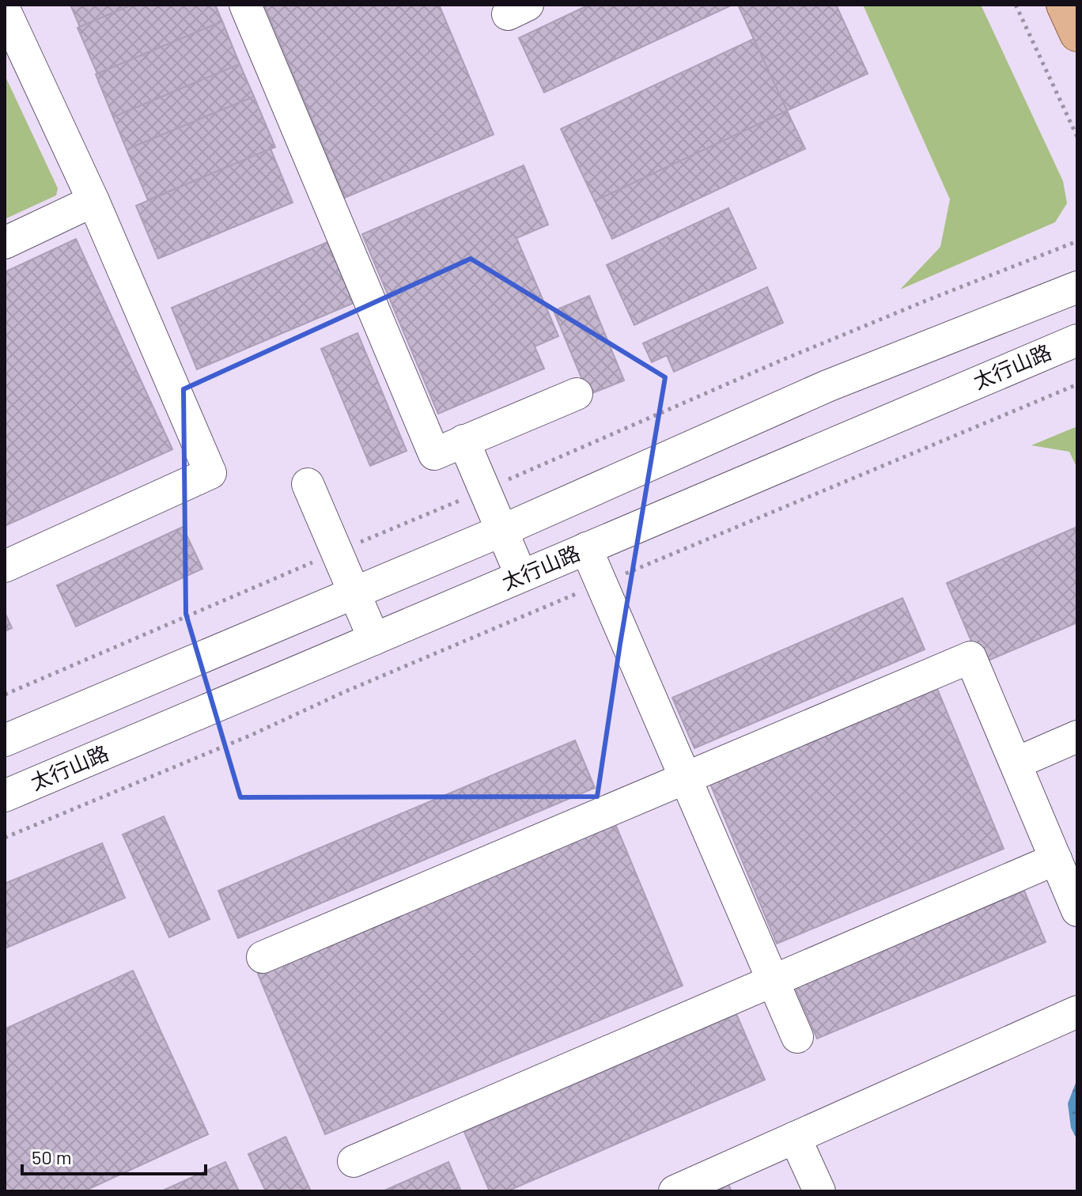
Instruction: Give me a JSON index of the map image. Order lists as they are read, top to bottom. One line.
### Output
{"streets":{"street":["太行山路"]},"scale_bar":"50 m"}
